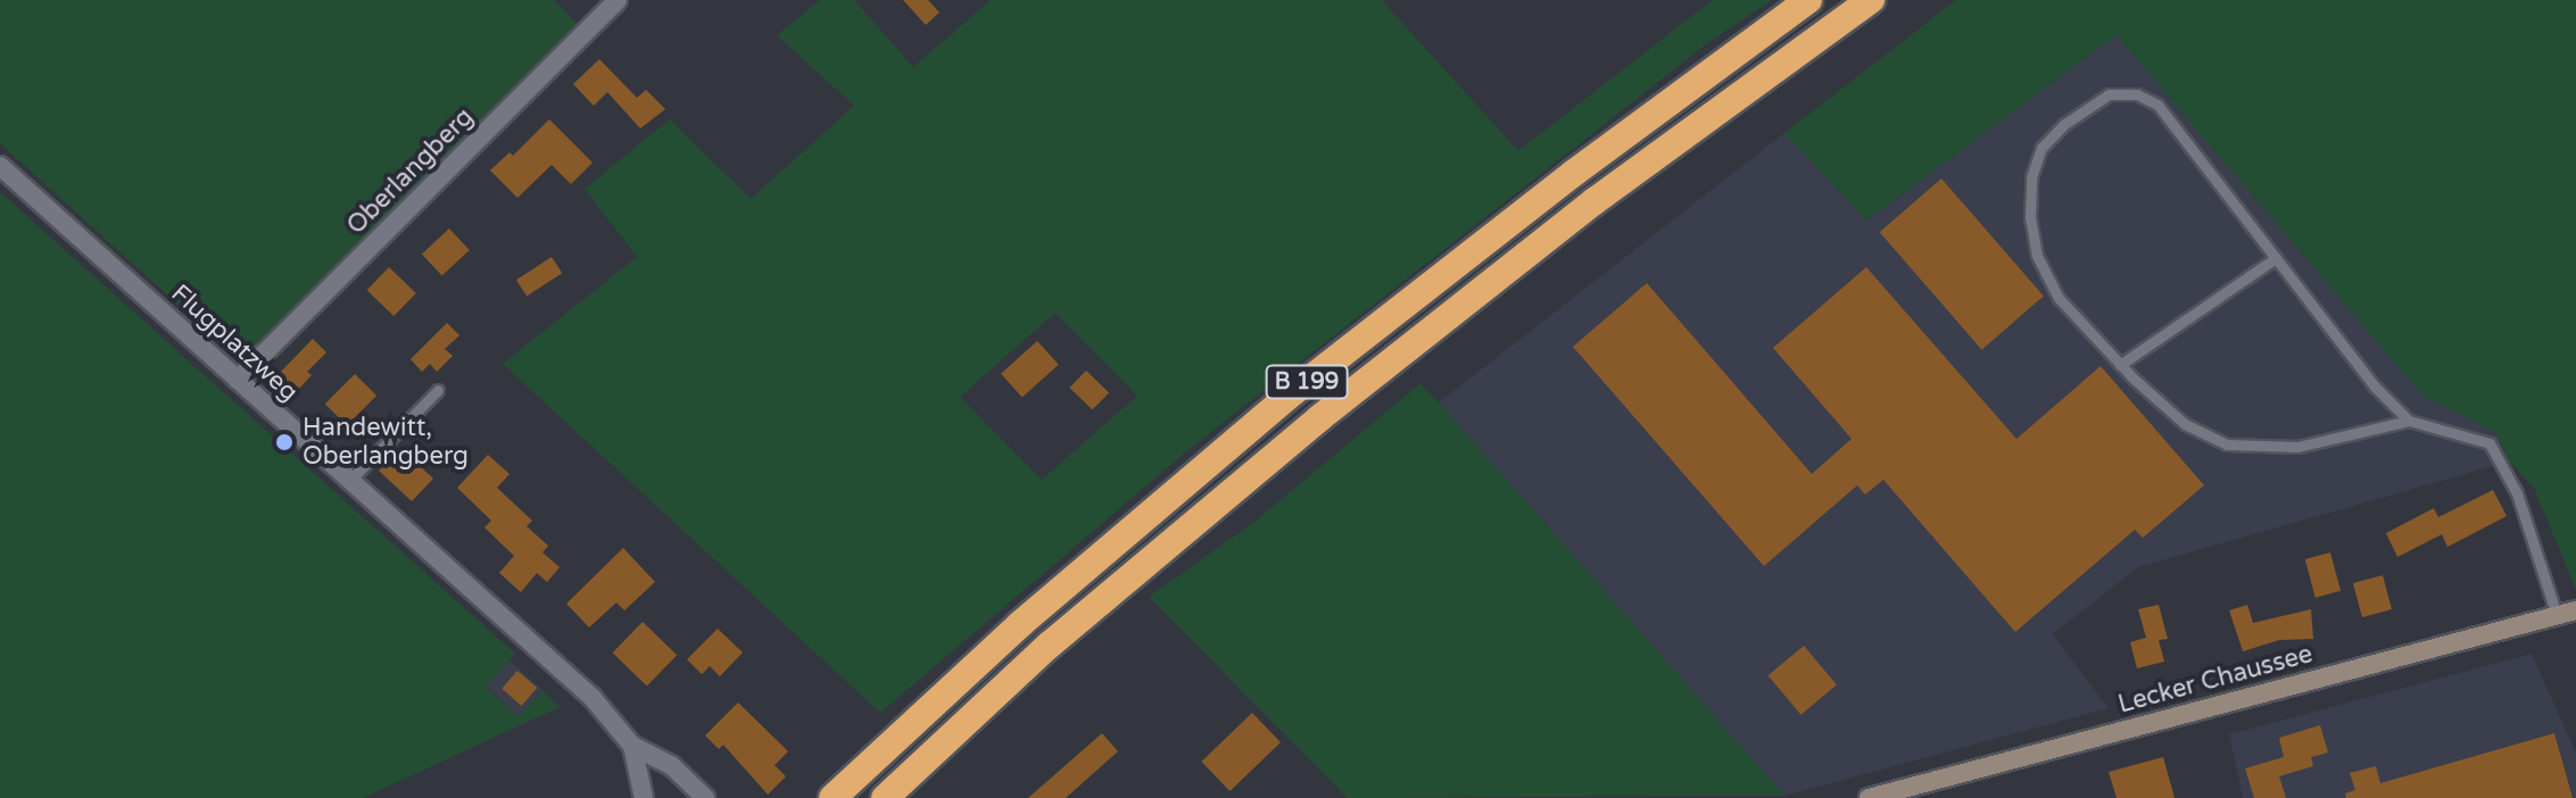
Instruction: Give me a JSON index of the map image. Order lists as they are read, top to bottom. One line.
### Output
{"streets":{"highway":["B 199"],"street":["Oberlangberg","Flugplatzweg","Lecker Chaussee"]},"crossings":[["Oberlangberg","Flugplatzweg"]],"places":["Handewitt, Oberlangberg"]}
